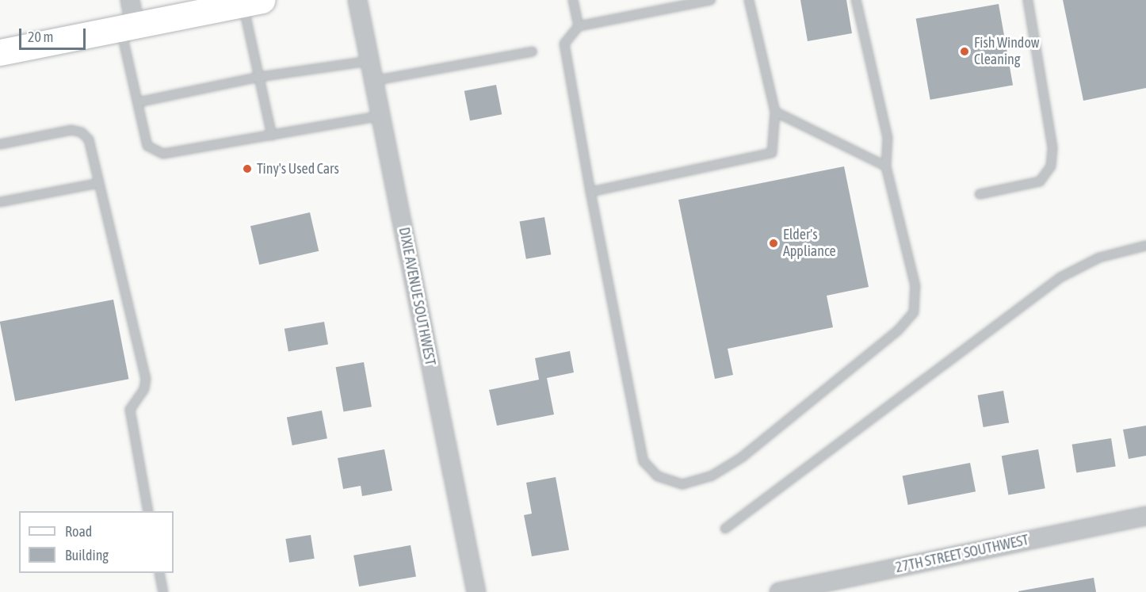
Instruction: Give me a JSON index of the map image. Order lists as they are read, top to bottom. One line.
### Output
{"streets":{"street":["DIXIE AVENUE SOUTHWEST","27TH STREET SOUTHWEST"]},"places":["Fish Window Cleaning","Tiny's Used Cars","Elder's Appliance"],"legend":["Road","Building"],"scale_bar":"20 m"}
